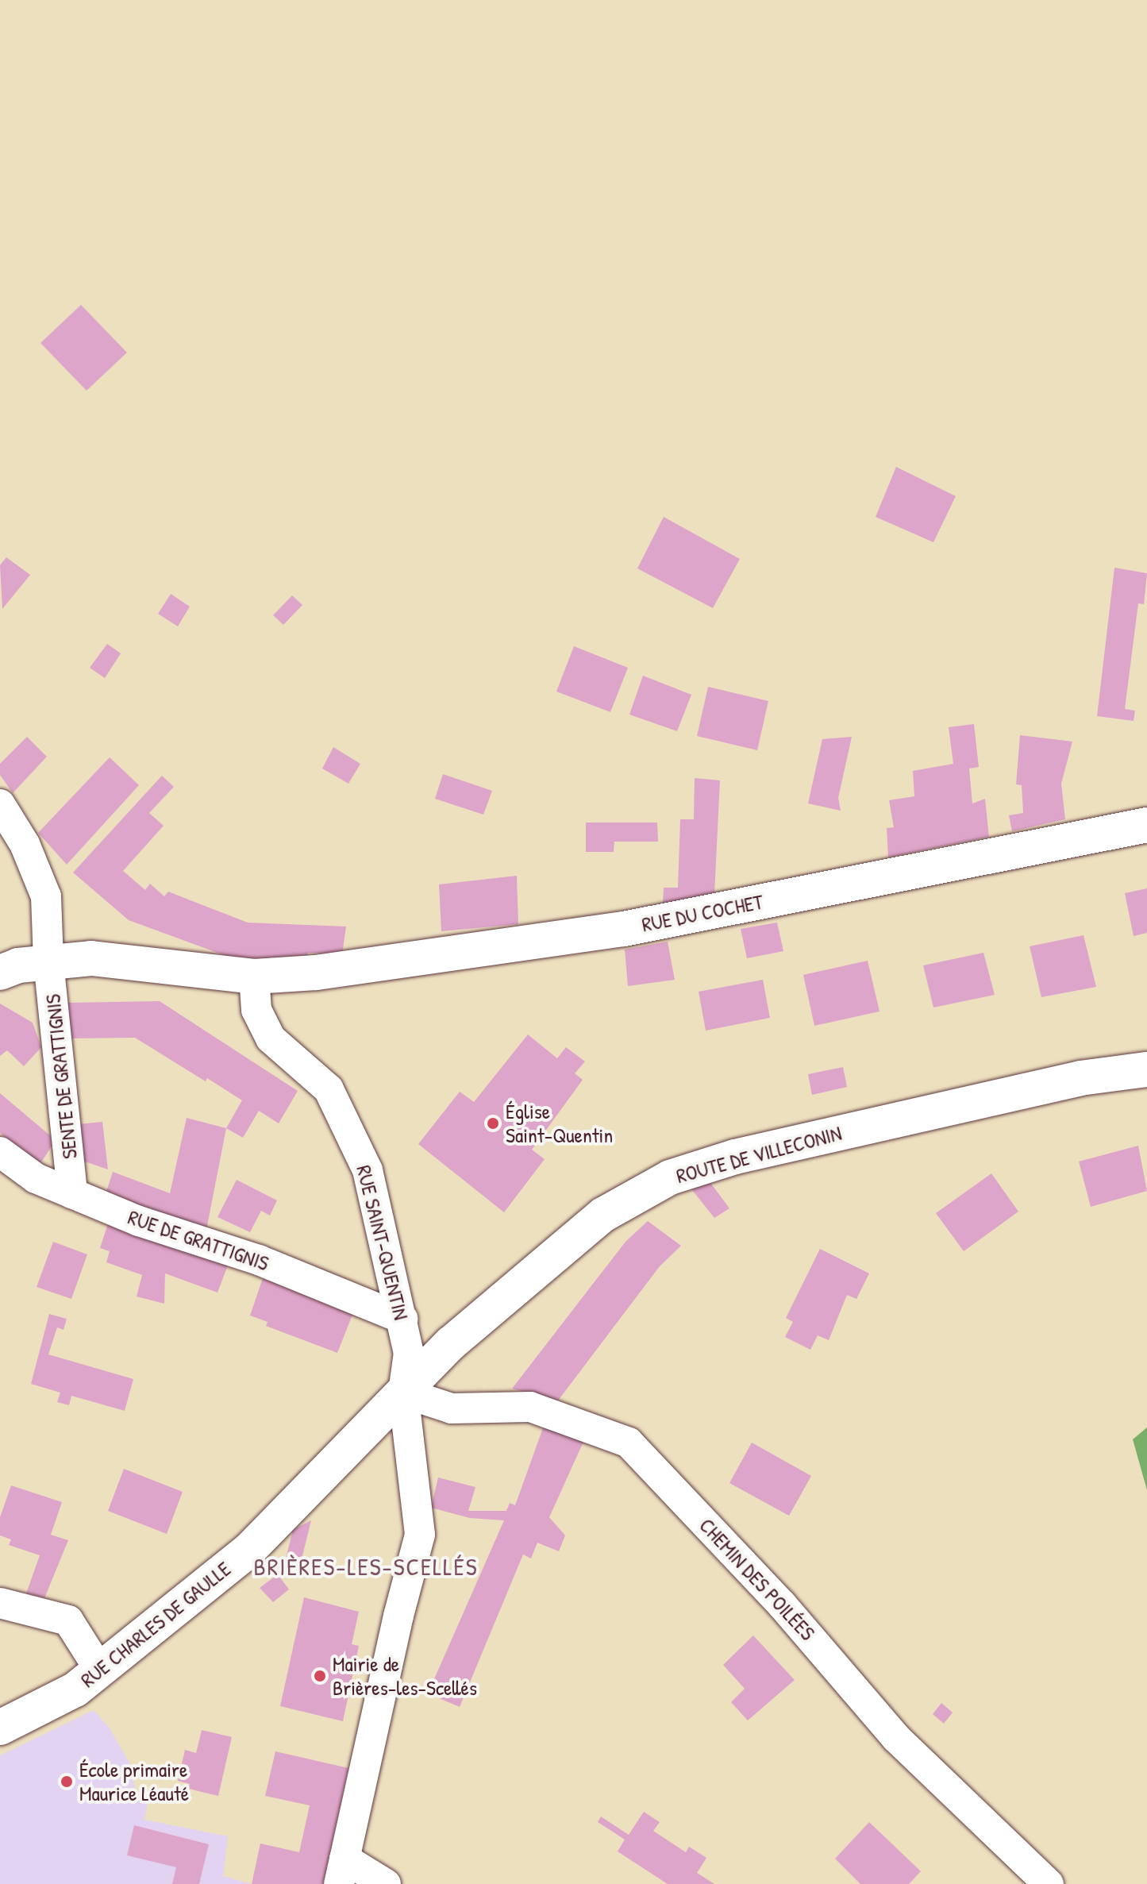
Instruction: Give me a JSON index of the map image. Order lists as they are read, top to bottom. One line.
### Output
{"streets":{"main road":["RUE DU COCHET","ROUTE DE VILLECONIN","RUE CHARLES DE GAULLE"],"street":["SENTE DE GRATTIGNIS","RUE DE GRATTIGNIS","RUE SAINT-QUENTIN","CHEMIN DES POILÉES"]},"crossings":[["RUE DU COCHET","SENTE DE GRATTIGNIS"],["RUE DU COCHET","RUE SAINT-QUENTIN"],["SENTE DE GRATTIGNIS","RUE DE GRATTIGNIS"],["ROUTE DE VILLECONIN","RUE SAINT-QUENTIN"],["ROUTE DE VILLECONIN","CHEMIN DES POILÉES"],["ROUTE DE VILLECONIN","RUE CHARLES DE GAULLE"],["RUE DE GRATTIGNIS","RUE SAINT-QUENTIN"],["RUE SAINT-QUENTIN","CHEMIN DES POILÉES"],["RUE SAINT-QUENTIN","RUE CHARLES DE GAULLE"],["CHEMIN DES POILÉES","RUE CHARLES DE GAULLE"]],"districts":["BRIÈRES-LES-SCELLÉS"],"places":["Église Saint-Quentin","Mairie de Brières-les-Scellés","École primaire Maurice Léauté"]}
